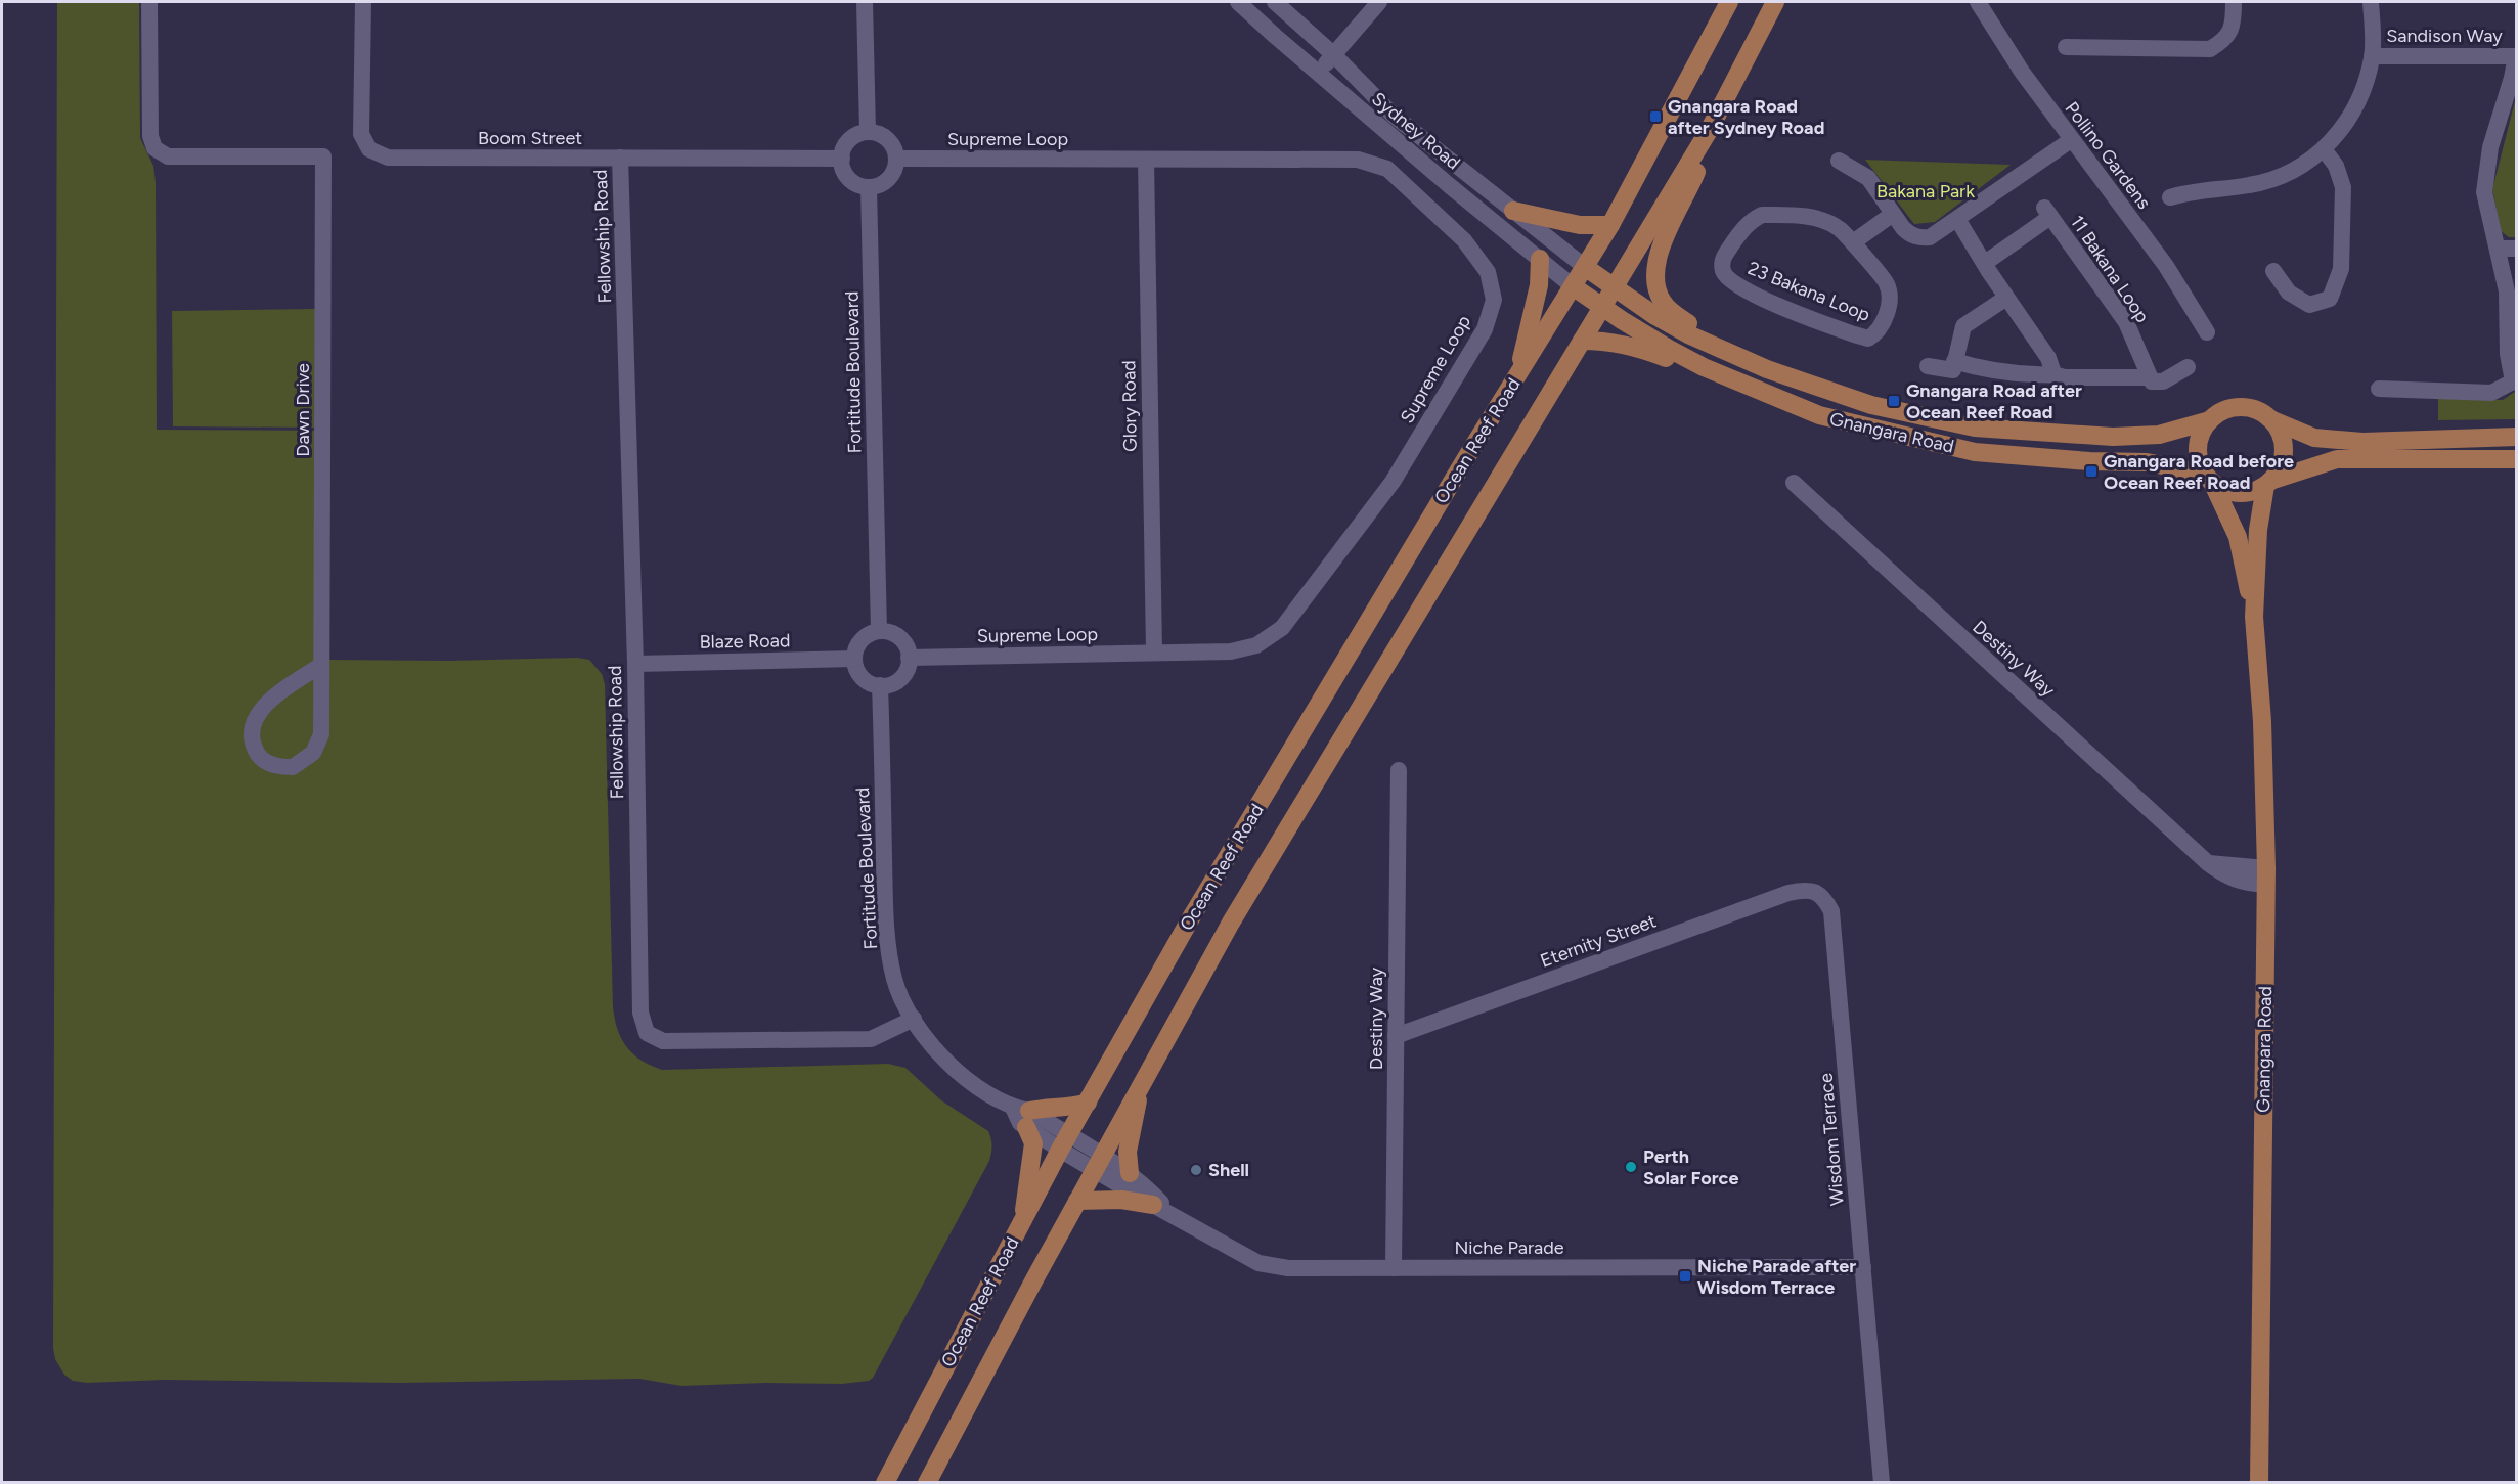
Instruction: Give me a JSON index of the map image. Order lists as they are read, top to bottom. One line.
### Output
{"streets":{"main road":["Gnangara Road","Ocean Reef Road"],"street":["Sandison Way","Sydney Road","Boom Street","Supreme Loop","Pollino Gardens","Fellowship Road","11 Bakana Loop","23 Bakana Loop","Fortitude Boulevard","Glory Road","Dawn Drive","Blaze Road","Destiny Way","Eternity Street","Wisdom Terrace","Niche Parade"]},"crossings":[["Sydney Road","Gnangara Road"],["Sydney Road","Ocean Reef Road"],["Boom Street","Supreme Loop"],["Boom Street","Fellowship Road"],["Boom Street","Fortitude Boulevard"],["Supreme Loop","Fortitude Boulevard"],["Supreme Loop","Glory Road"],["Supreme Loop","Blaze Road"],["Fellowship Road","Fortitude Boulevard"],["Fellowship Road","Blaze Road"],["Fortitude Boulevard","Ocean Reef Road"],["Fortitude Boulevard","Blaze Road"],["Fortitude Boulevard","Niche Parade"],["Gnangara Road","Ocean Reef Road"],["Gnangara Road","Destiny Way"],["Ocean Reef Road","Niche Parade"],["Destiny Way","Eternity Street"],["Destiny Way","Niche Parade"],["Eternity Street","Wisdom Terrace"],["Wisdom Terrace","Niche Parade"]],"parks":["Bakana Park"],"places":{"transit":["Gnangara Road after Sydney Road","Gnangara Road after Ocean Reef Road","Gnangara Road before Ocean Reef Road","Niche Parade after Wisdom Terrace"],"other":["Perth Solar Force","Shell"]}}
